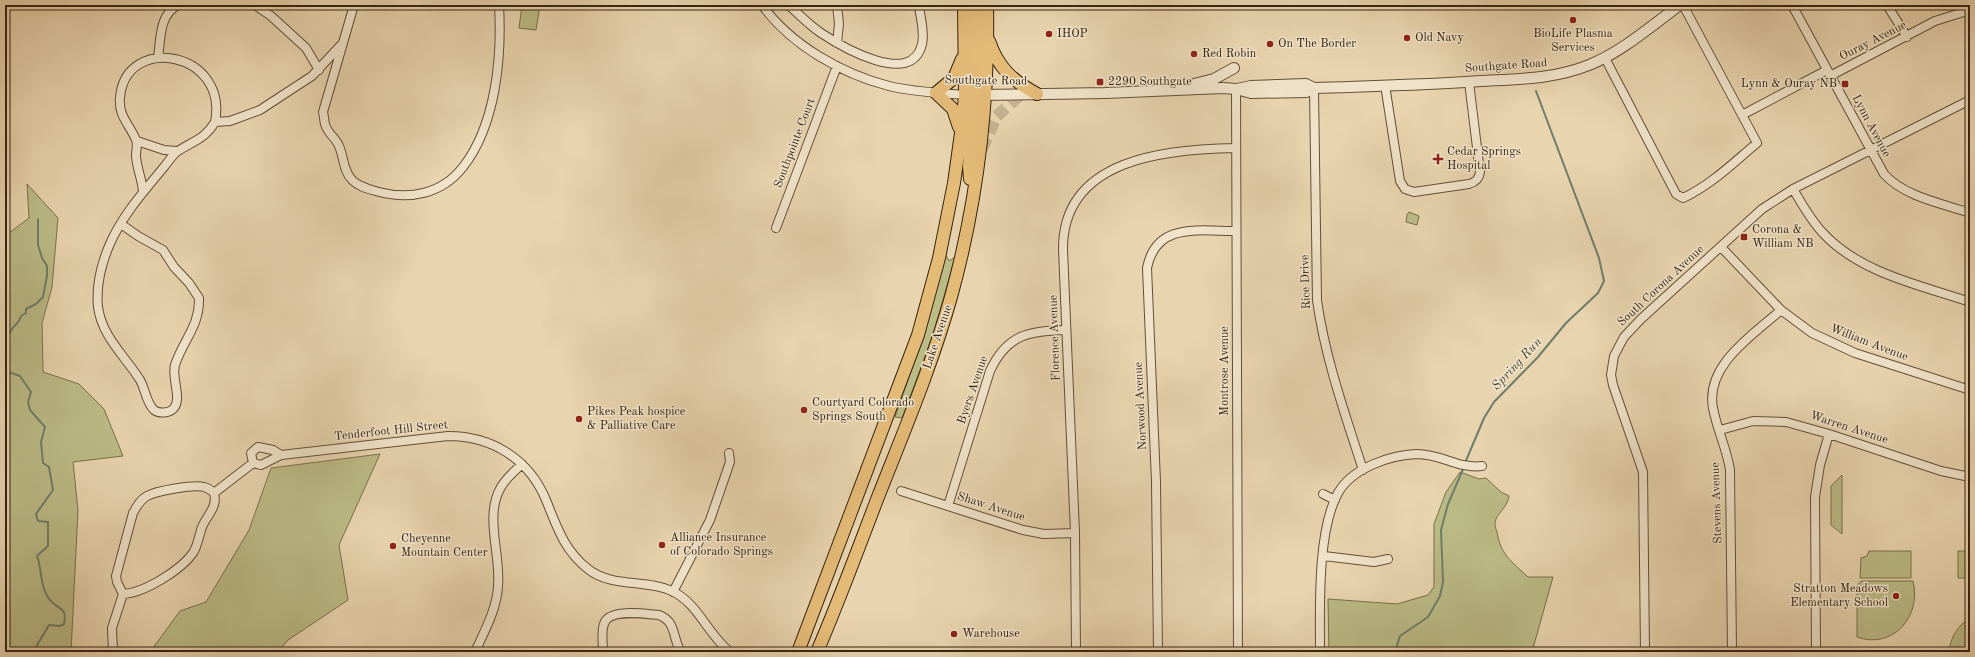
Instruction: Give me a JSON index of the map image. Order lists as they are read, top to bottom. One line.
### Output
{"streets":{"main road":["Lake Avenue"],"street":["Ouray Avenue","Southgate Road","Lynn Avenue","Southpointe Court","Rice Drive","South Corona Avenue","Florence Avenue","William Avenue","Montrose Avenue","Byers Avenue","Norwood Avenue","Warren Avenue","Tenderfoot Hill Street","Stevens Avenue","Shaw Avenue"]},"crossings":[["Ouray Avenue","Lynn Avenue"],["Southgate Road","Southpointe Court"],["Southgate Road","Rice Drive"],["Southgate Road","Lake Avenue"],["Southgate Road","Montrose Avenue"],["Lynn Avenue","South Corona Avenue"],["South Corona Avenue","William Avenue"],["Florence Avenue","Montrose Avenue"],["Florence Avenue","Byers Avenue"],["Florence Avenue","Shaw Avenue"],["William Avenue","Stevens Avenue"],["Montrose Avenue","Norwood Avenue"],["Byers Avenue","Shaw Avenue"],["Warren Avenue","Stevens Avenue"]],"water":["Spring Run"],"places":{"other":["BioLife Plasma Services","IHOP","Old Navy","On The Border","Red Robin","Courtyard Colorado Springs South","Pikes Peak hospice & Palliative Care","Alliance Insurance of Colorado Springs","Cheyenne Mountain Center","Stratton Meadows Elementary School","Warehouse"],"transit":["2290 Southgate","Lynn & Ouray NB","Corona & William NB"],"health":["Cedar Springs Hospital"]}}
